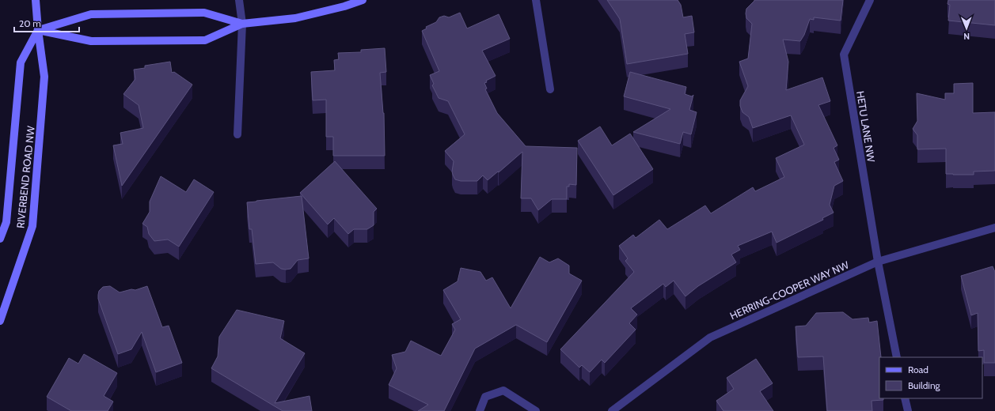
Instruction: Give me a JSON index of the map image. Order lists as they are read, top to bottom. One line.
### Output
{"streets":{"main road":["RIVERBEND ROAD NW"],"street":["HETU LANE NW","HERRING-COOPER WAY NW"]},"crossings":[["HETU LANE NW","HERRING-COOPER WAY NW"]],"legend":["Road","Building"],"scale_bar":"20 m","north":"bottom"}
